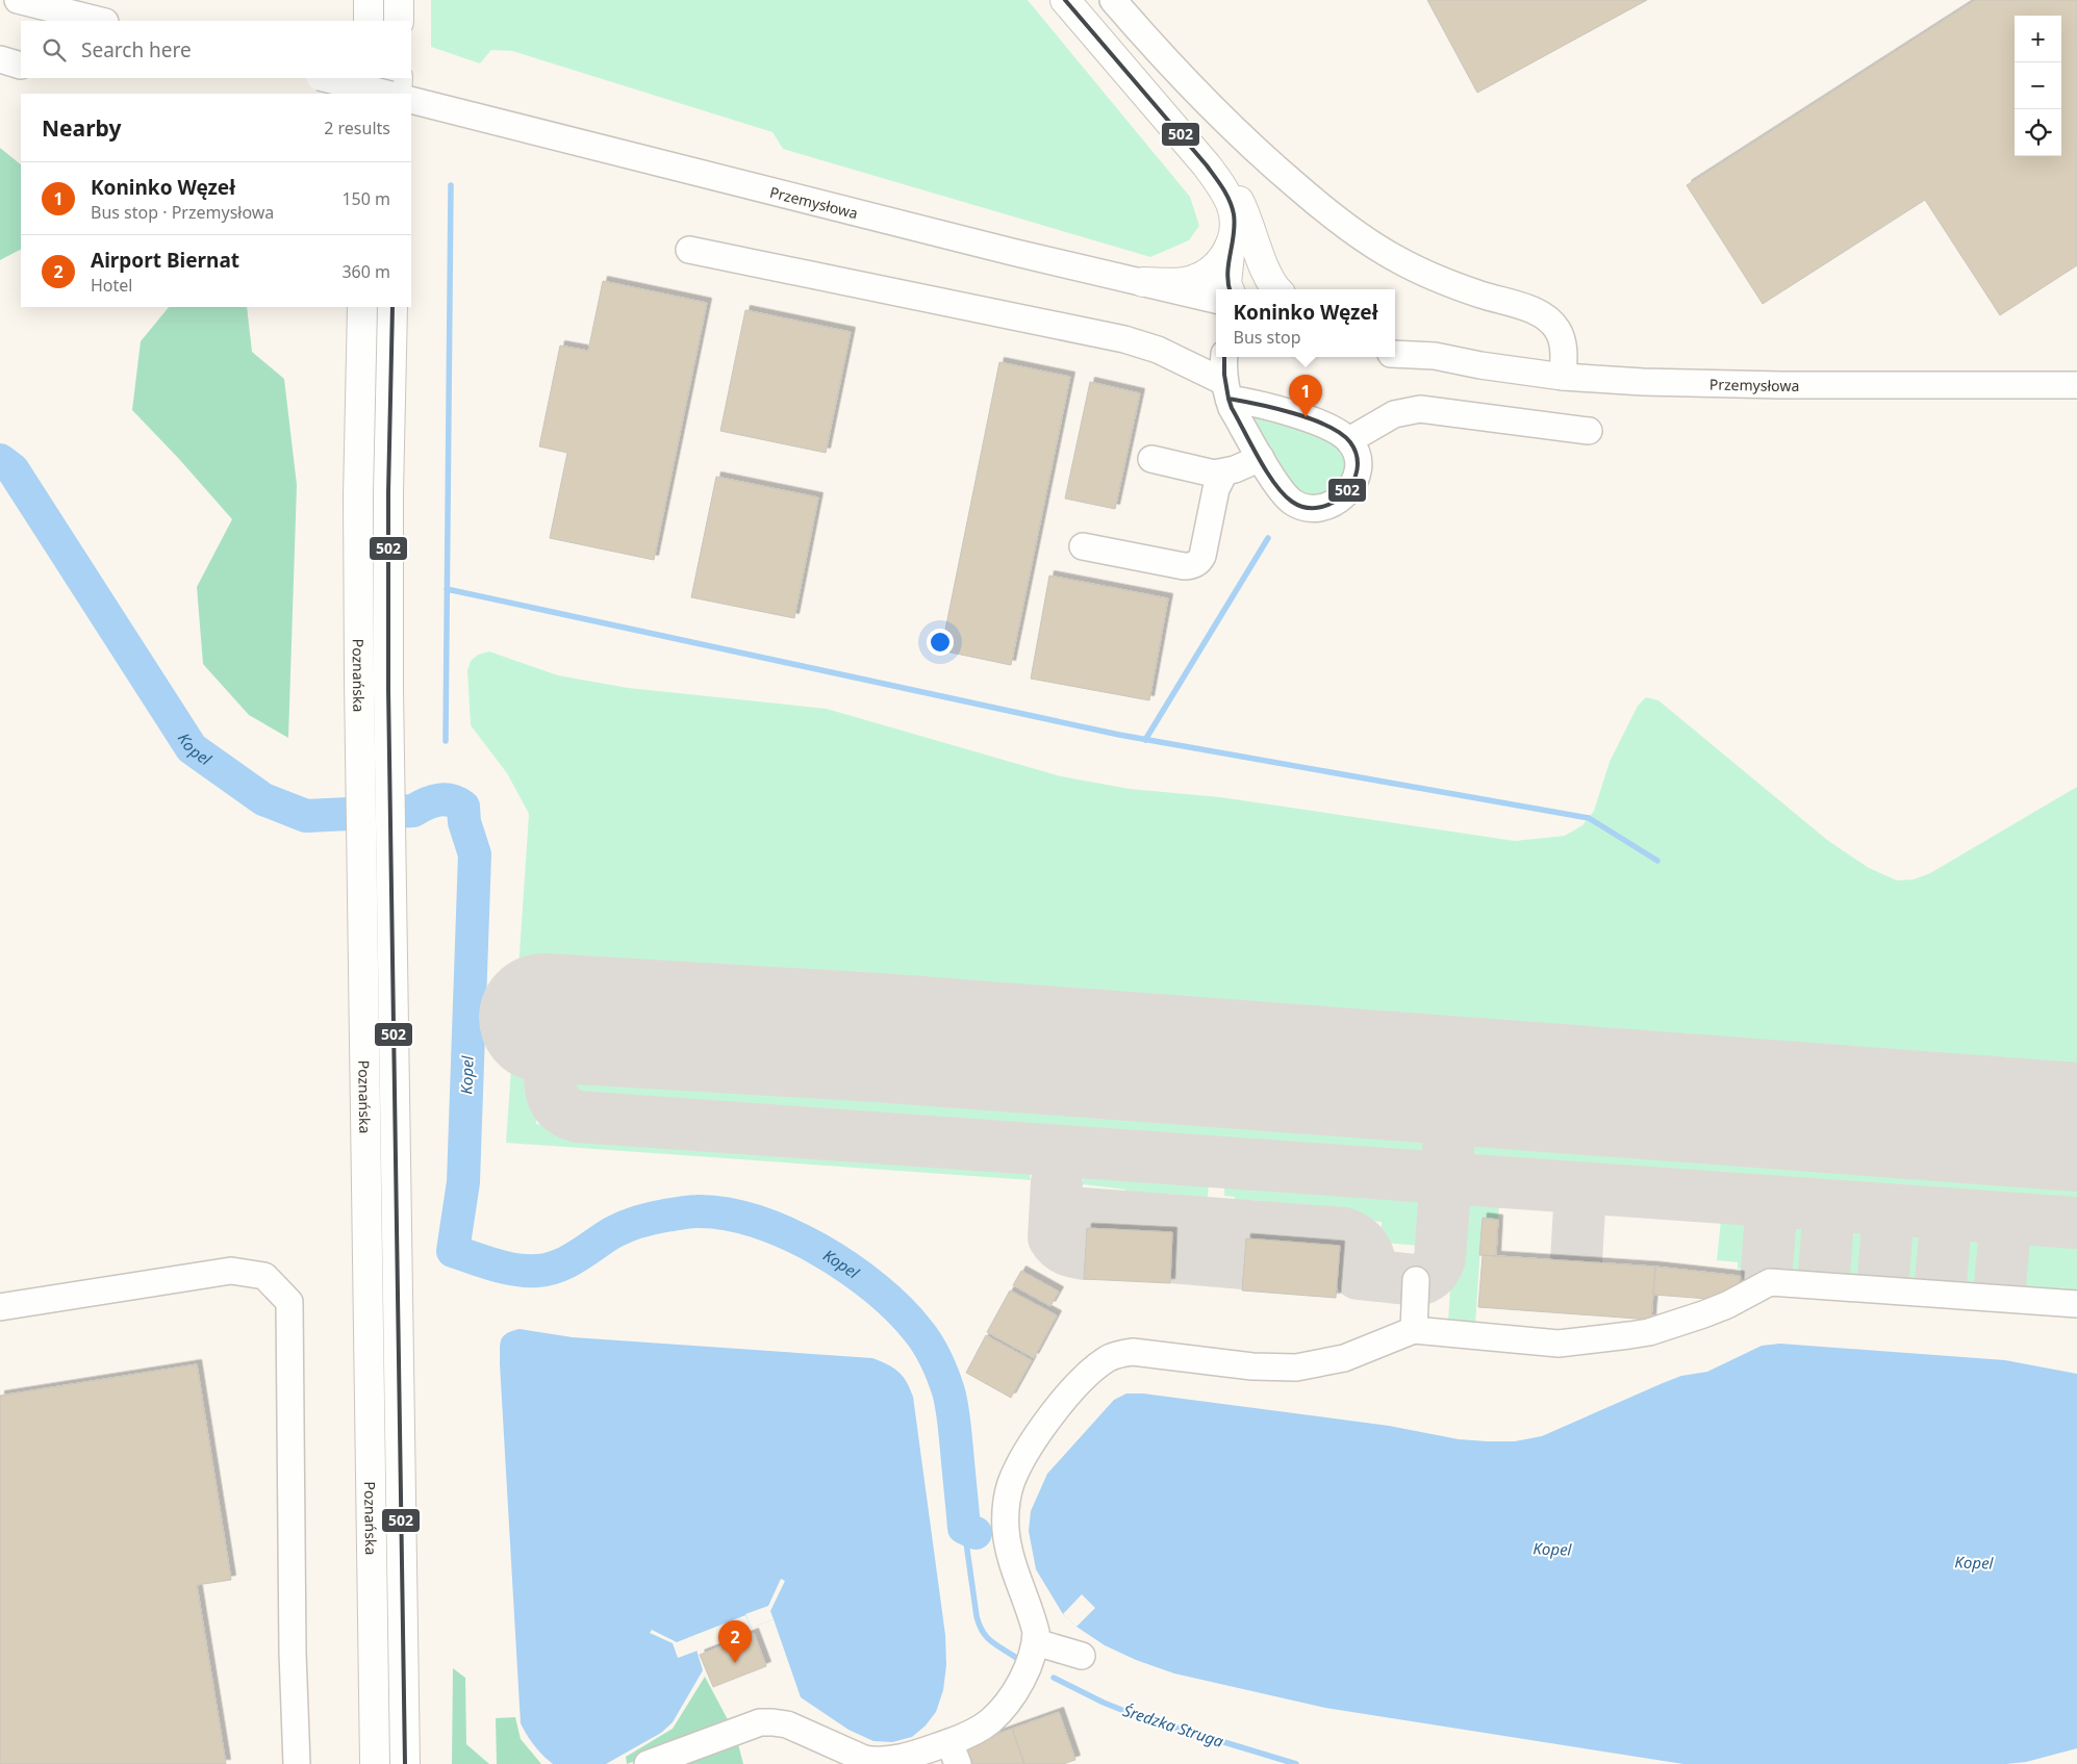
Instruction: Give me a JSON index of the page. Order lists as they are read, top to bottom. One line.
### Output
{"streets":{"highway":["Poznańska"],"street":["Przemysłowa"]},"water":["Kopel","Średzka Struga"],"lines":["transit line 502"],"page":{"map_buttons":["+","−"],"search":"Search here","heading":["Nearby","2 results"],"list":[{"mark":"1","name":"Koninko Węzeł","note":"Bus stop · Przemysłowa","value":"150 m"},{"mark":"2","name":"Airport Biernat","note":"Hotel","value":"360 m"}],"popup":["Koninko Węzeł","Bus stop"],"pins":["1","2"]}}
